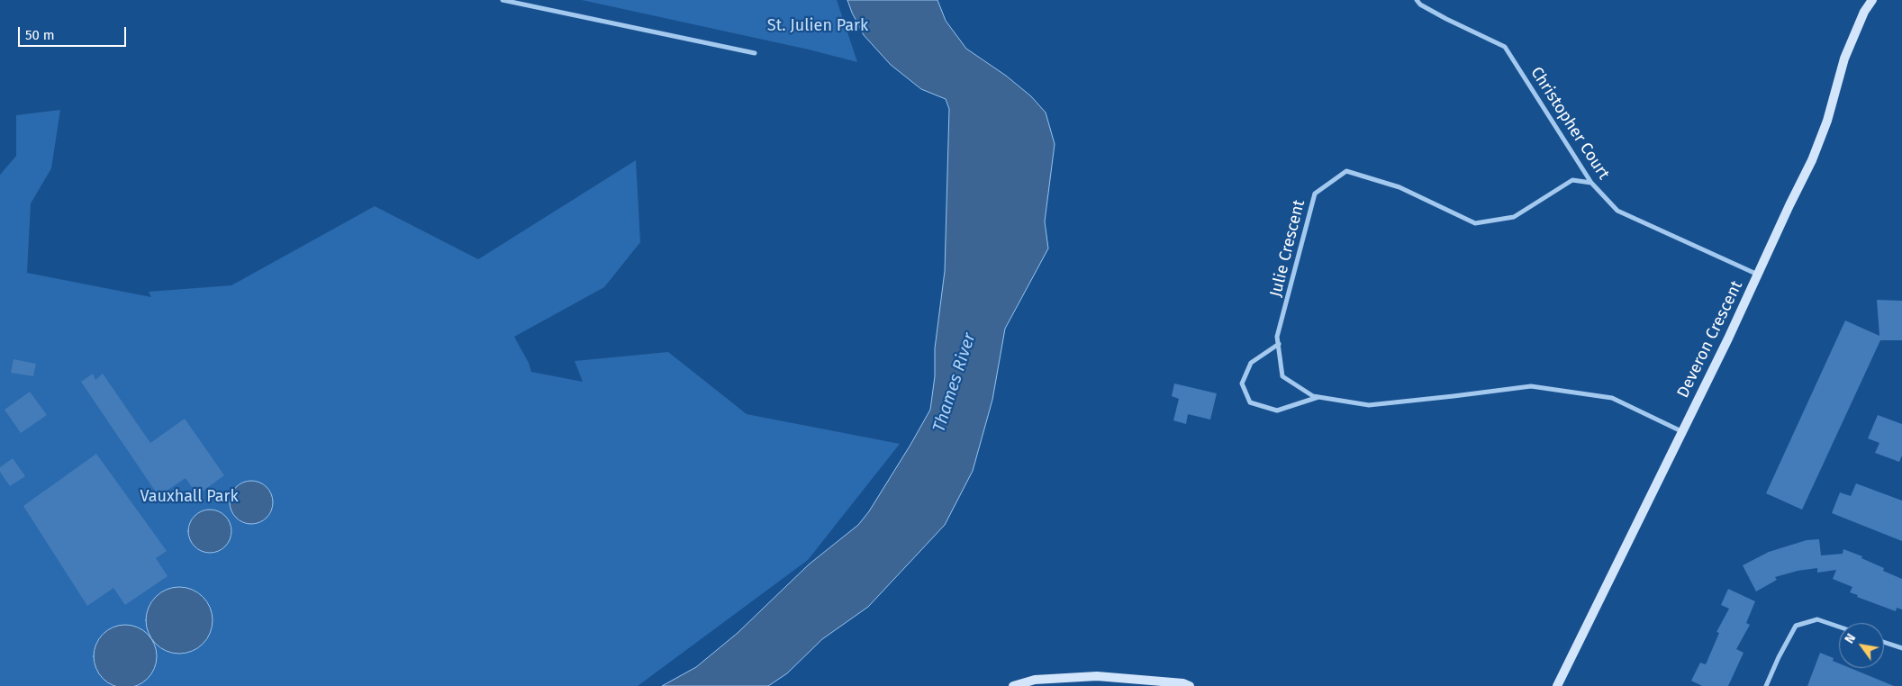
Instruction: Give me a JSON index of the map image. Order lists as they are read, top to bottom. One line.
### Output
{"streets":{"street":["Christopher Court","Julie Crescent","Deveron Crescent"]},"crossings":[["Christopher Court","Julie Crescent"],["Christopher Court","Deveron Crescent"],["Julie Crescent","Deveron Crescent"]],"water":["Thames River"],"parks":["St. Julien Park","Vauxhall Park"],"scale_bar":"50 m","north":"top left"}
